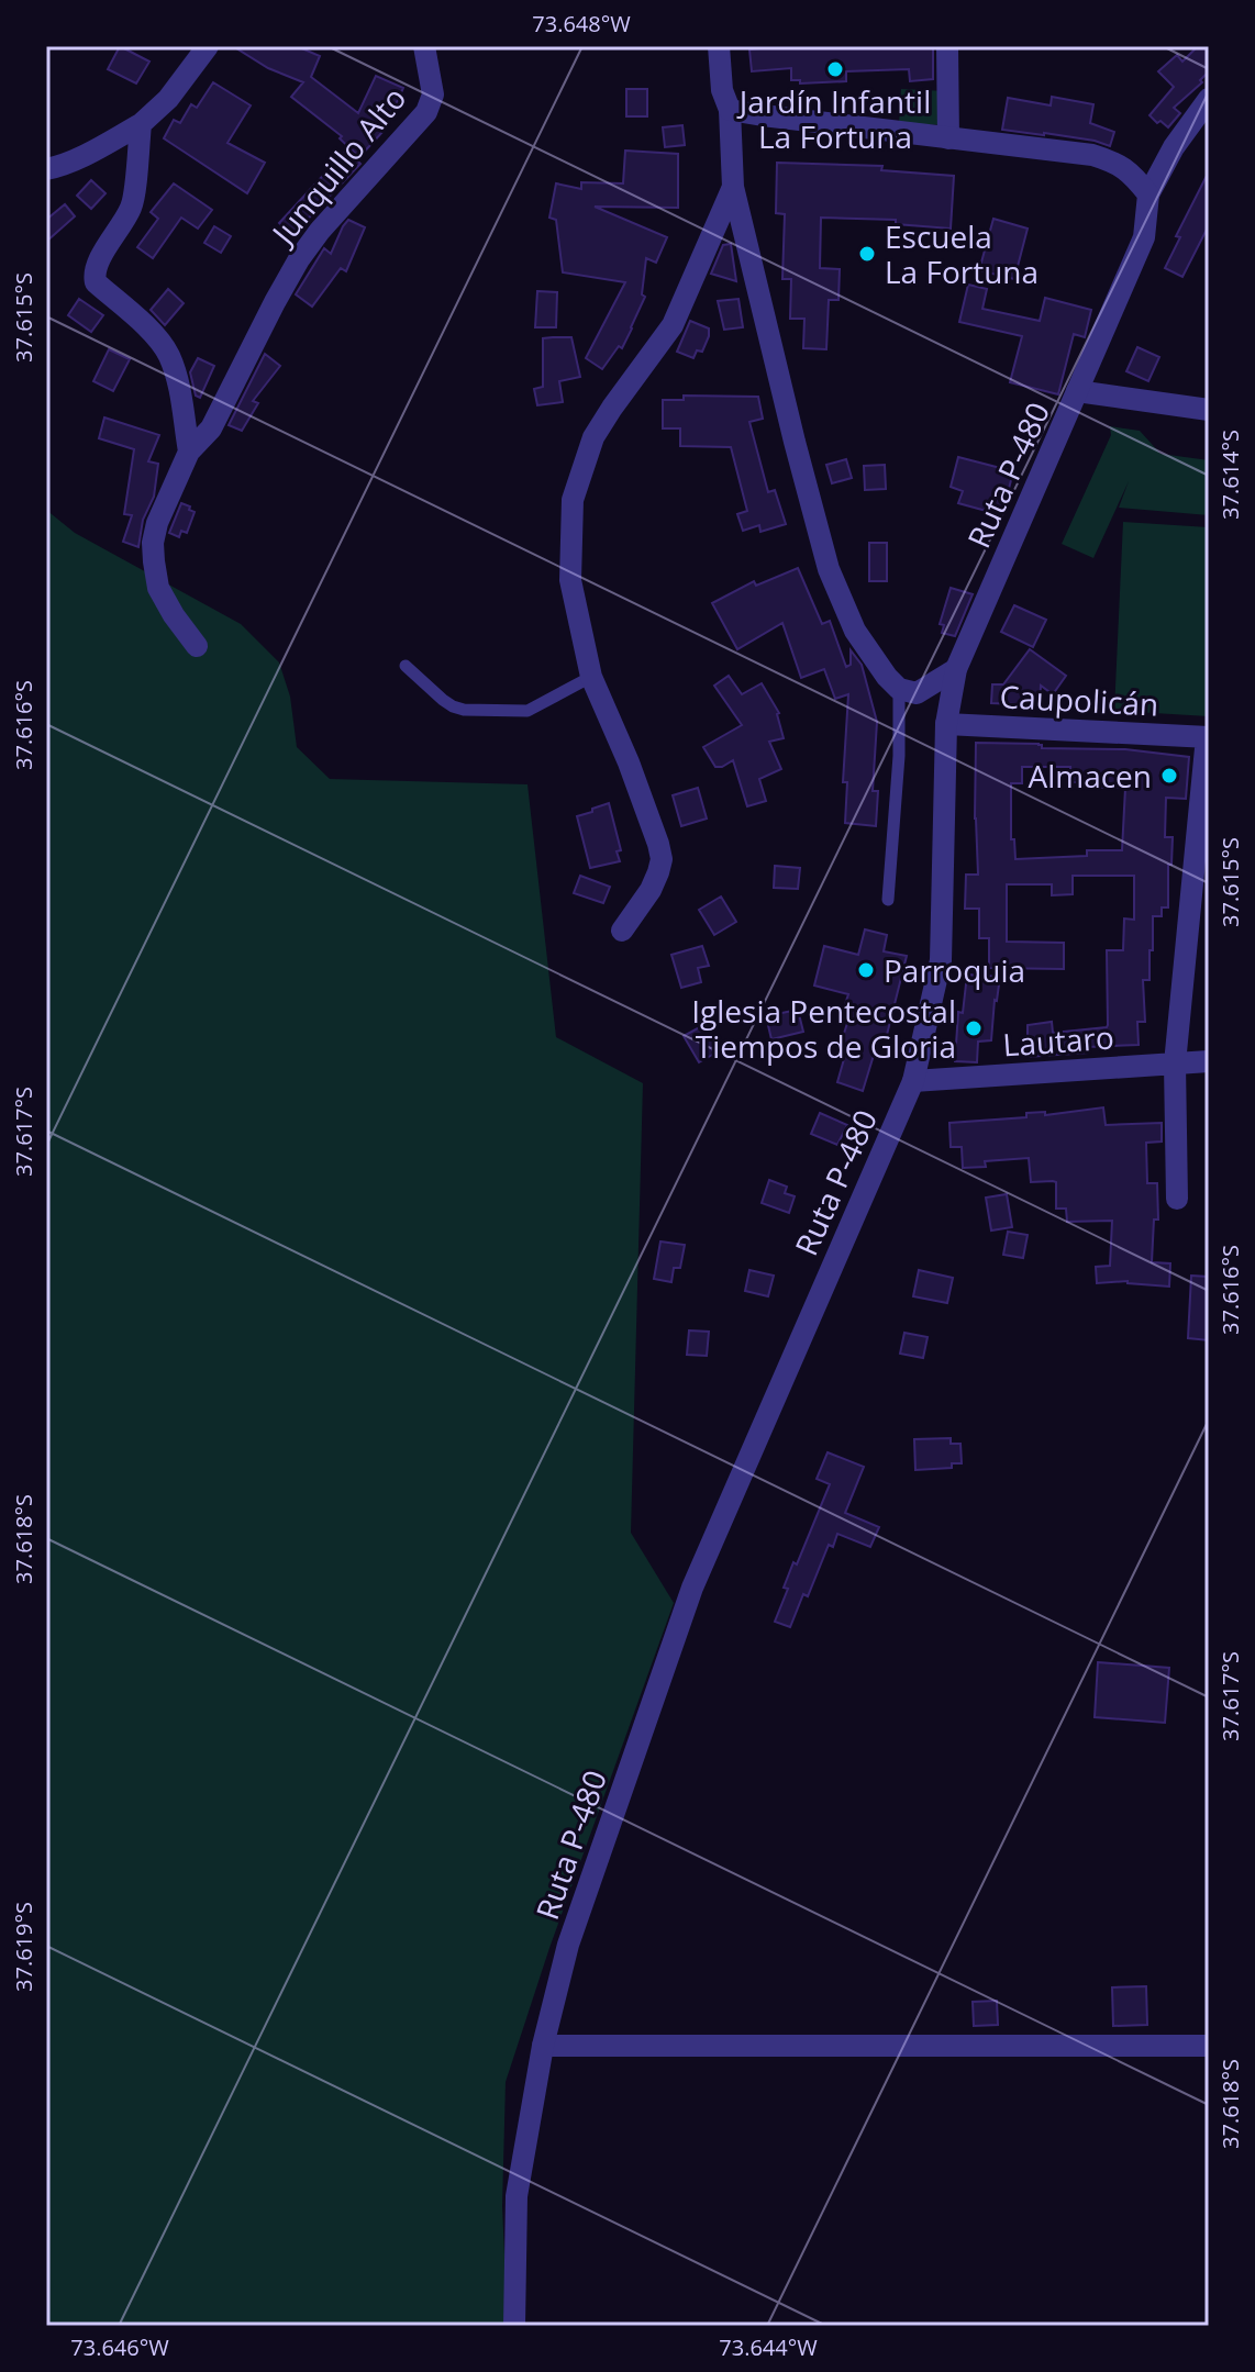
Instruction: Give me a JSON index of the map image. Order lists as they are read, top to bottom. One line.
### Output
{"streets":{"street":["Junquillo Alto","Ruta P-480","Caupolicán","Lautaro"]},"crossings":[["Ruta P-480","Caupolicán"],["Ruta P-480","Lautaro"]],"places":["Jardín Infantil La Fortuna","Escuela La Fortuna","Almacen","Parroquia","Iglesia Pentecostal Tiempos de Gloria"],"coordinates":["73.648°W","37.615°S","37.614°S","37.616°S","37.617°S","37.618°S","37.619°S","73.646°W","73.644°W"]}
